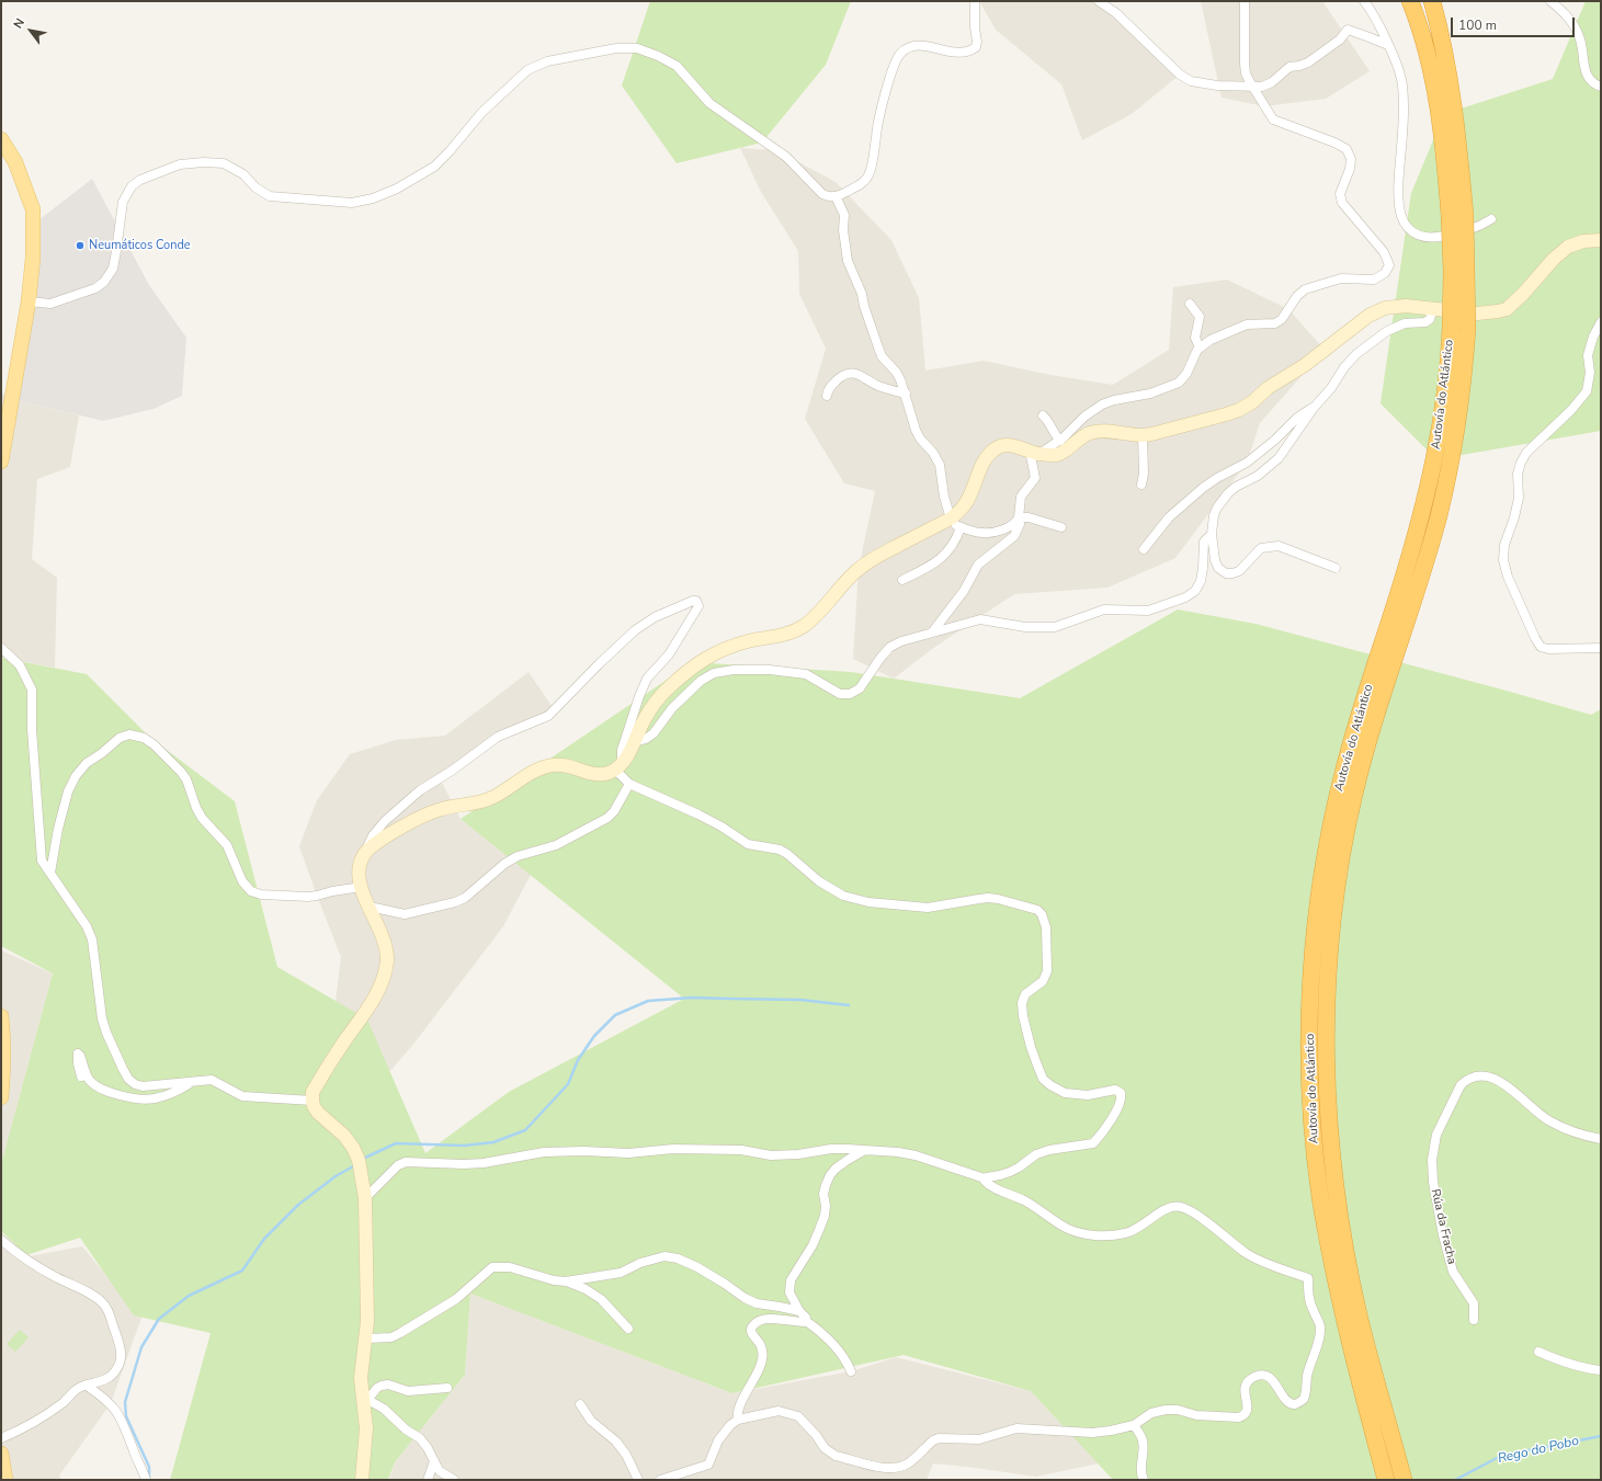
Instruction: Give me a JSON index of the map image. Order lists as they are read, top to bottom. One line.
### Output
{"streets":{"highway":["Autovía do Atlántico"],"street":["Rúa da Fracha"]},"water":["Rego do Pobo"],"places":["Neumáticos Conde"],"scale_bar":"100 m","north":"top left"}
